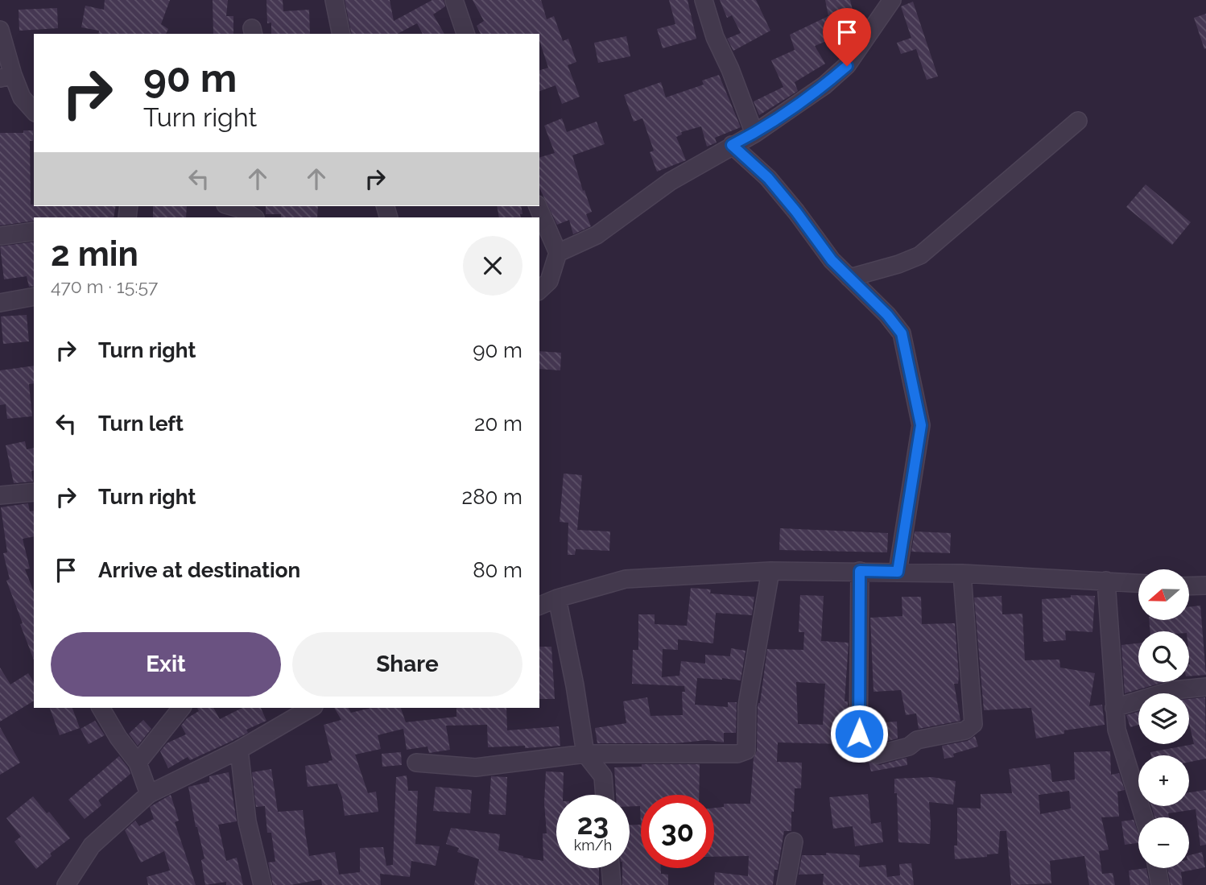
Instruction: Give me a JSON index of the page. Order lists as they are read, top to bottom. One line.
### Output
{"north":"left","page":{"turn":["90 m","Turn right"],"heading":["2 min","470 m · 15:57"],"list":[{"name":"Turn right","value":"90 m"},{"name":"Turn left","value":"20 m"},{"name":"Turn right","value":"280 m"},{"name":"Arrive at destination","value":"80 m"}],"map_buttons":["+","−"],"buttons":["Exit","Share"],"speed":"23 km/h","limit":"30"}}
